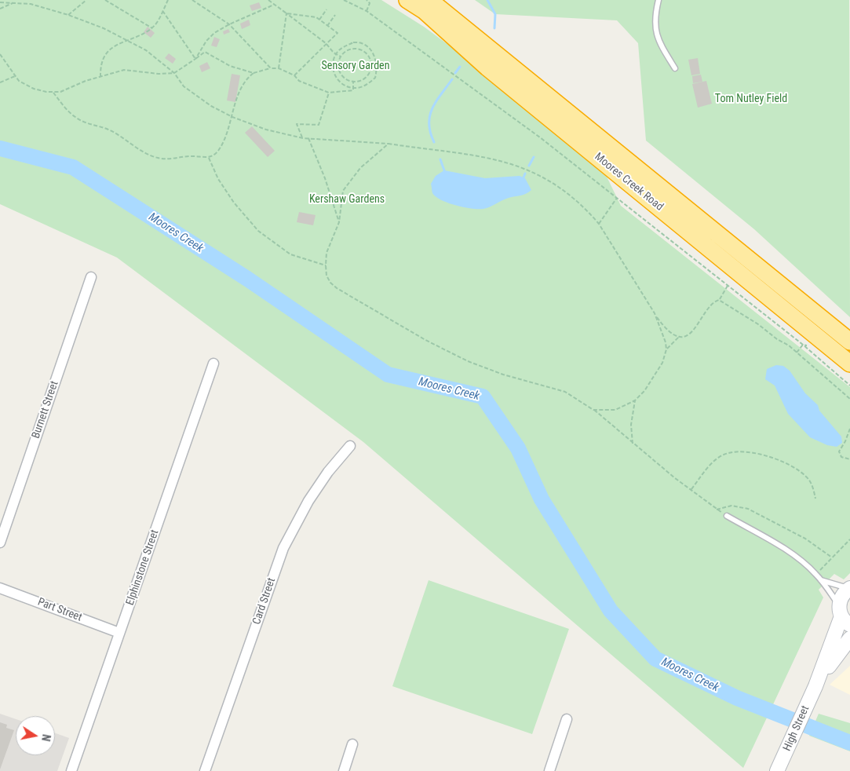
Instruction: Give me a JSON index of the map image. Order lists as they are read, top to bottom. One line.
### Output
{"streets":{"highway":["Moores Creek Road"],"main road":["High Street"],"street":["Burnett Street","Elphinstone Street","Card Street","Part Street"]},"crossings":[["Elphinstone Street","Part Street"]],"water":["Moores Creek"],"parks":["Sensory Garden","Tom Nutley Field","Kershaw Gardens"],"north":"right"}
